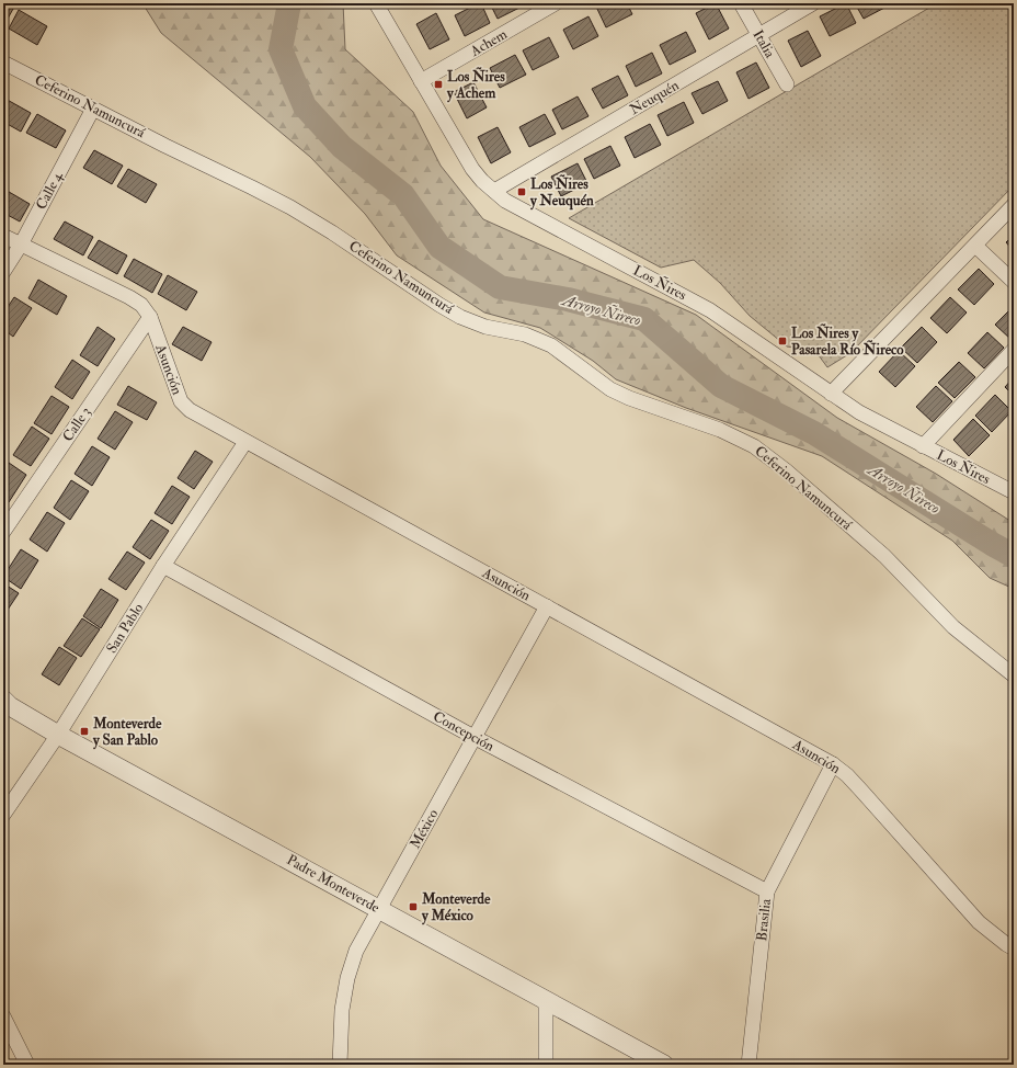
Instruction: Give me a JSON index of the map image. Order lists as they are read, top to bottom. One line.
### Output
{"streets":{"street":["Achem","Italia","Neuquén","Ceferino Namuncurá","Calle 4","Los Ñires","Asunción","Calle 3","San Pablo","Concepción","México","Padre Monteverde","Brasilia"]},"crossings":[["Achem","Los Ñires"],["Italia","Neuquén"],["Neuquén","Los Ñires"],["Ceferino Namuncurá","Calle 4"],["Calle 4","Asunción"],["Asunción","Calle 3"],["Asunción","San Pablo"],["Asunción","México"],["Asunción","Brasilia"],["San Pablo","Concepción"],["San Pablo","Padre Monteverde"],["Concepción","México"],["Concepción","Brasilia"],["México","Padre Monteverde"]],"water":["Arroyo Ñireco"],"places":{"transit":["Los Ñires y Achem","Los Ñires y Neuquén","Los Ñires y Pasarela Río Ñireco","Monteverde y San Pablo","Monteverde y México"]}}
